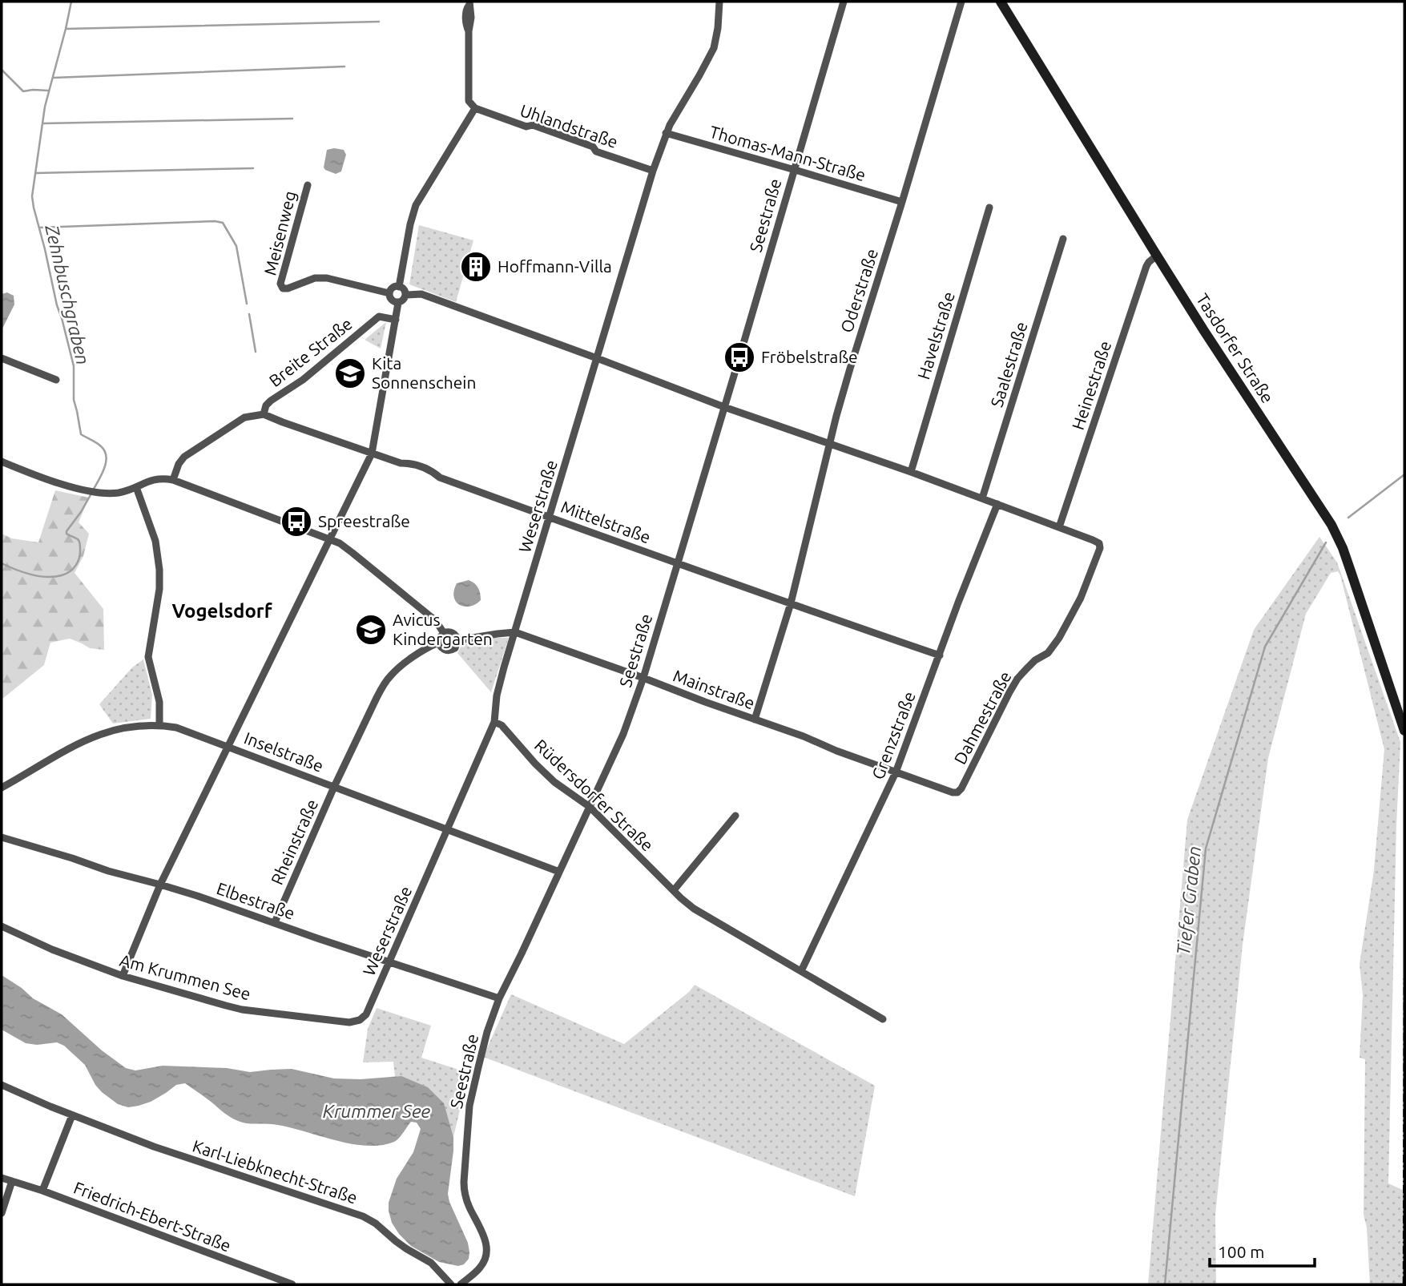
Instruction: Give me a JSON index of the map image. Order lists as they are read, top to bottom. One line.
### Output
{"streets":{"main road":["Tasdorfer Straße"],"street":["Uhlandstraße","Thomas-Mann-Straße","Seestraße","Meisenweg","Oderstraße","Havelstraße","Breite Straße","Saalestraße","Heinestraße","Weserstraße","Mittelstraße","Mainstraße","Dahmestraße","Grenzstraße","Inselstraße","Rüdersdorfer Straße","Rheinstraße","Elbestraße","Am Krummen See","Karl-Liebknecht-Straße","Friedrich-Ebert-Straße"]},"crossings":[["Uhlandstraße","Weserstraße"],["Thomas-Mann-Straße","Seestraße"],["Thomas-Mann-Straße","Oderstraße"],["Thomas-Mann-Straße","Weserstraße"],["Seestraße","Mittelstraße"],["Seestraße","Mainstraße"],["Seestraße","Inselstraße"],["Seestraße","Rüdersdorfer Straße"],["Seestraße","Elbestraße"],["Oderstraße","Mittelstraße"],["Oderstraße","Mainstraße"],["Tasdorfer Straße","Heinestraße"],["Breite Straße","Mittelstraße"],["Heinestraße","Dahmestraße"],["Weserstraße","Mittelstraße"],["Weserstraße","Mainstraße"],["Weserstraße","Inselstraße"],["Weserstraße","Rüdersdorfer Straße"],["Weserstraße","Elbestraße"],["Weserstraße","Am Krummen See"],["Mittelstraße","Grenzstraße"],["Mainstraße","Dahmestraße"],["Mainstraße","Grenzstraße"],["Mainstraße","Rheinstraße"],["Grenzstraße","Rüdersdorfer Straße"],["Inselstraße","Rheinstraße"],["Rheinstraße","Elbestraße"]],"districts":["Vogelsdorf"],"water":["Zehnbuschgraben","Tiefer Graben","Krummer See"],"places":{"building":["Hoffmann-Villa"],"bus stop":["Fröbelstraße","Spreestraße"],"school or university":["Kita Sonnenschein","Avicus Kindergarten"]},"scale_bar":"100 m"}
